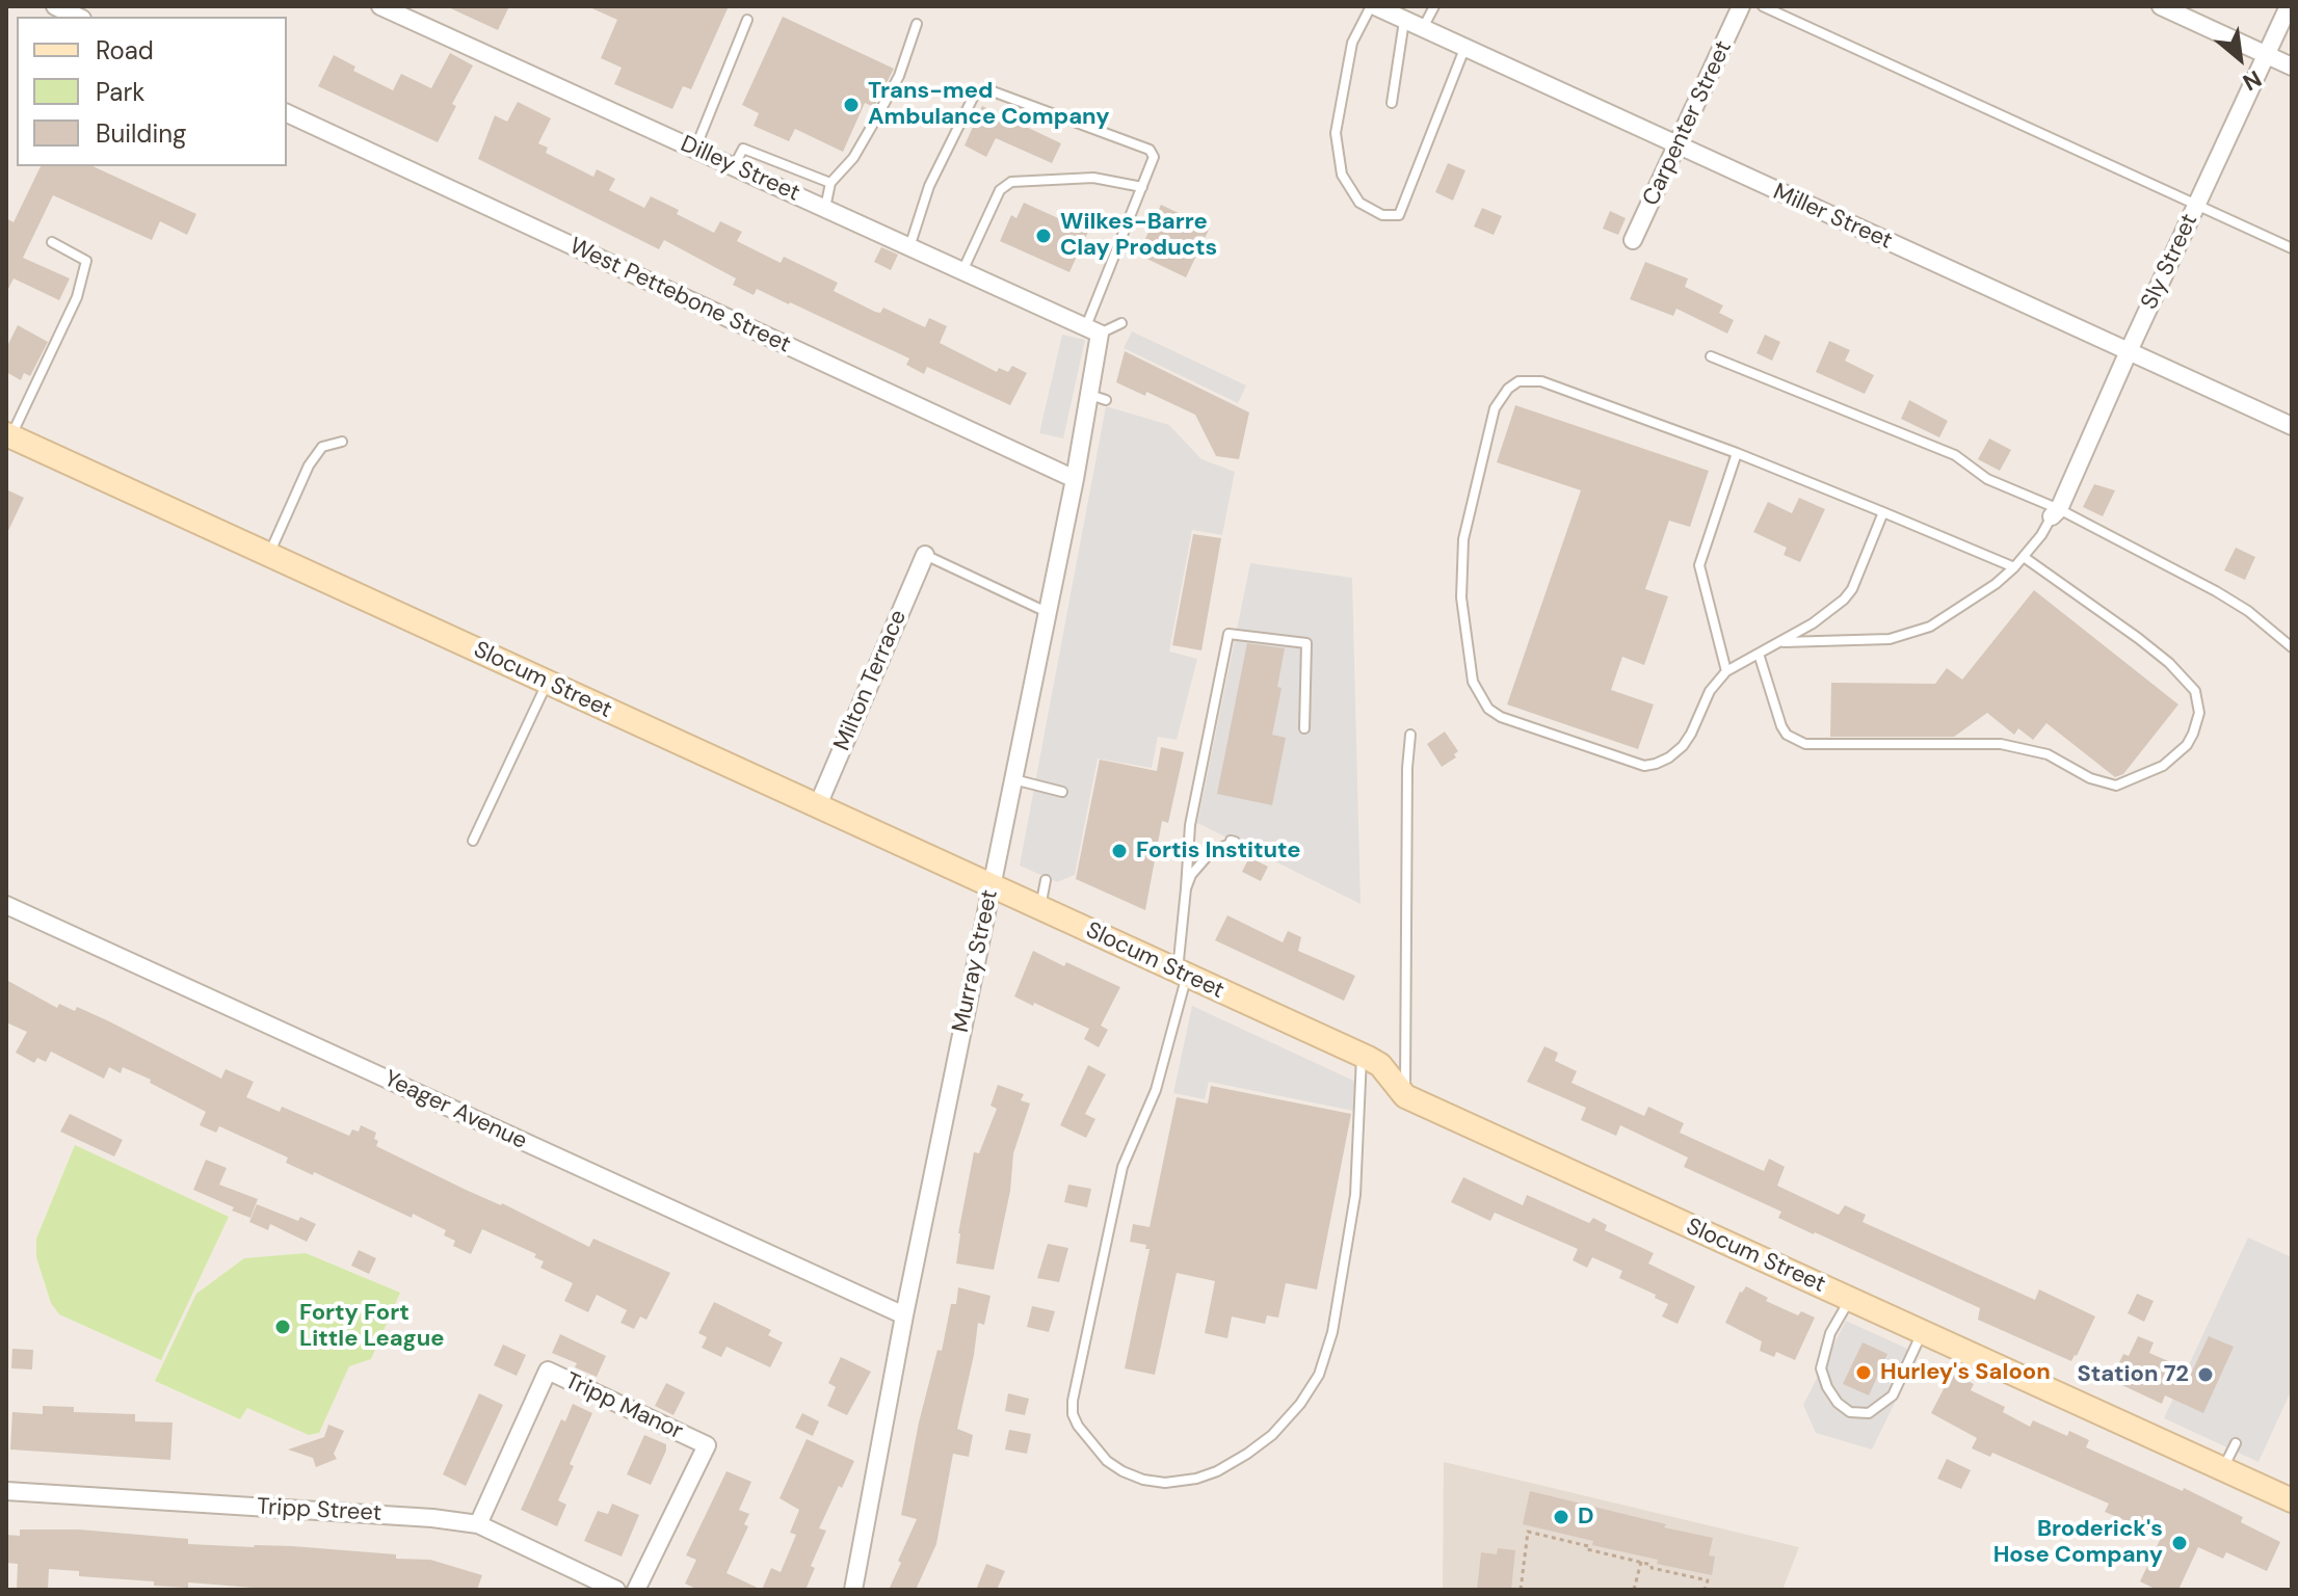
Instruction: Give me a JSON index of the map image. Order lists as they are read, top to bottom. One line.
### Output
{"streets":{"street":["Carpenter Street","Dilley Street","Miller Street","Sly Street","West Pettebone Street","Slocum Street","Milton Terrace","Murray Street","Yeager Avenue","Tripp Manor","Tripp Street"]},"crossings":[["Carpenter Street","Miller Street"],["Dilley Street","Murray Street"],["Miller Street","Sly Street"],["West Pettebone Street","Murray Street"],["Slocum Street","Milton Terrace"],["Slocum Street","Murray Street"],["Murray Street","Yeager Avenue"],["Tripp Manor","Tripp Street"]],"places":["Trans-med Ambulance Company","Wilkes-Barre Clay Products","Fortis Institute","Forty Fort Little League","Hurley's Saloon","Station 72","D","Broderick's Hose Company"],"legend":["Road","Park","Building"],"north":"bottom right"}
